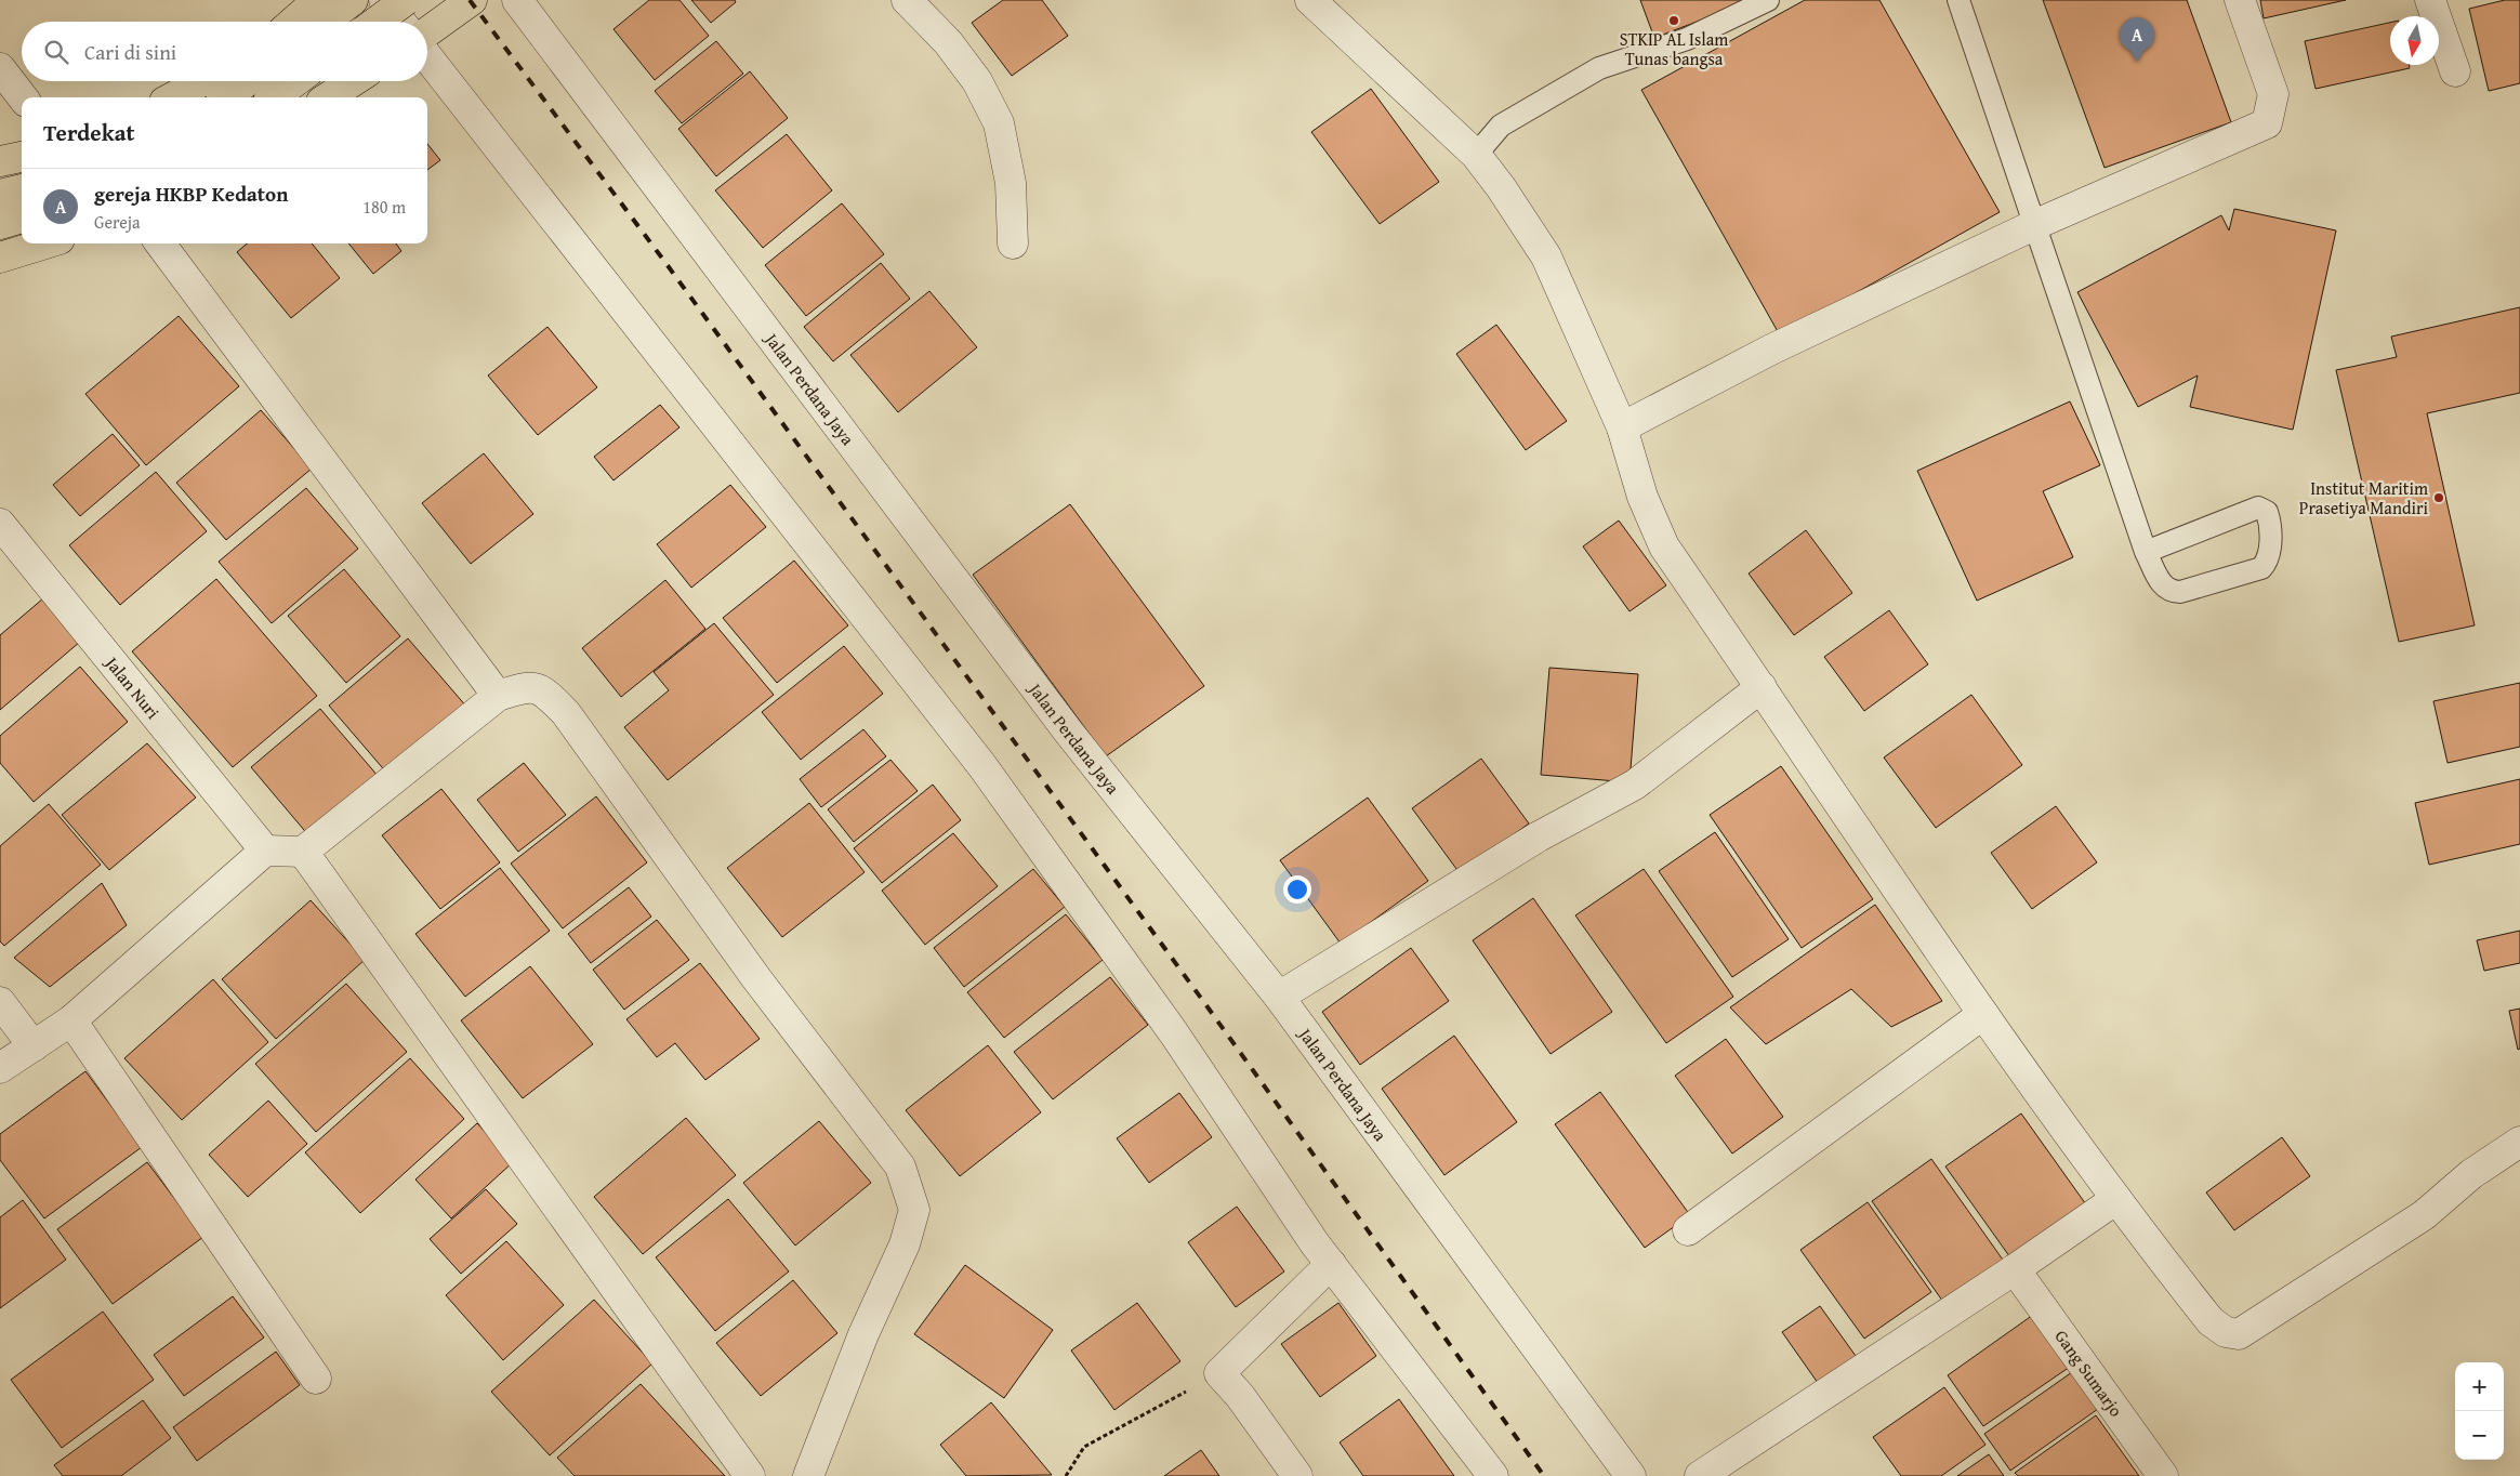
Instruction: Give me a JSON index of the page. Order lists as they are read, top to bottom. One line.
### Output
{"streets":{"street":["Jalan Perdana Jaya","Jalan Nuri","Gang Sumarjo"]},"places":["STKIP AL Islam Tunas bangsa","Institut Maritim Prasetiya Mandiri"],"north":"bottom","page":{"pins":"A","search":"Cari di sini","heading":"Terdekat","list":[{"mark":"A","name":"gereja HKBP Kedaton","note":"Gereja","value":"180 m"}],"map_buttons":["+","−"]}}
